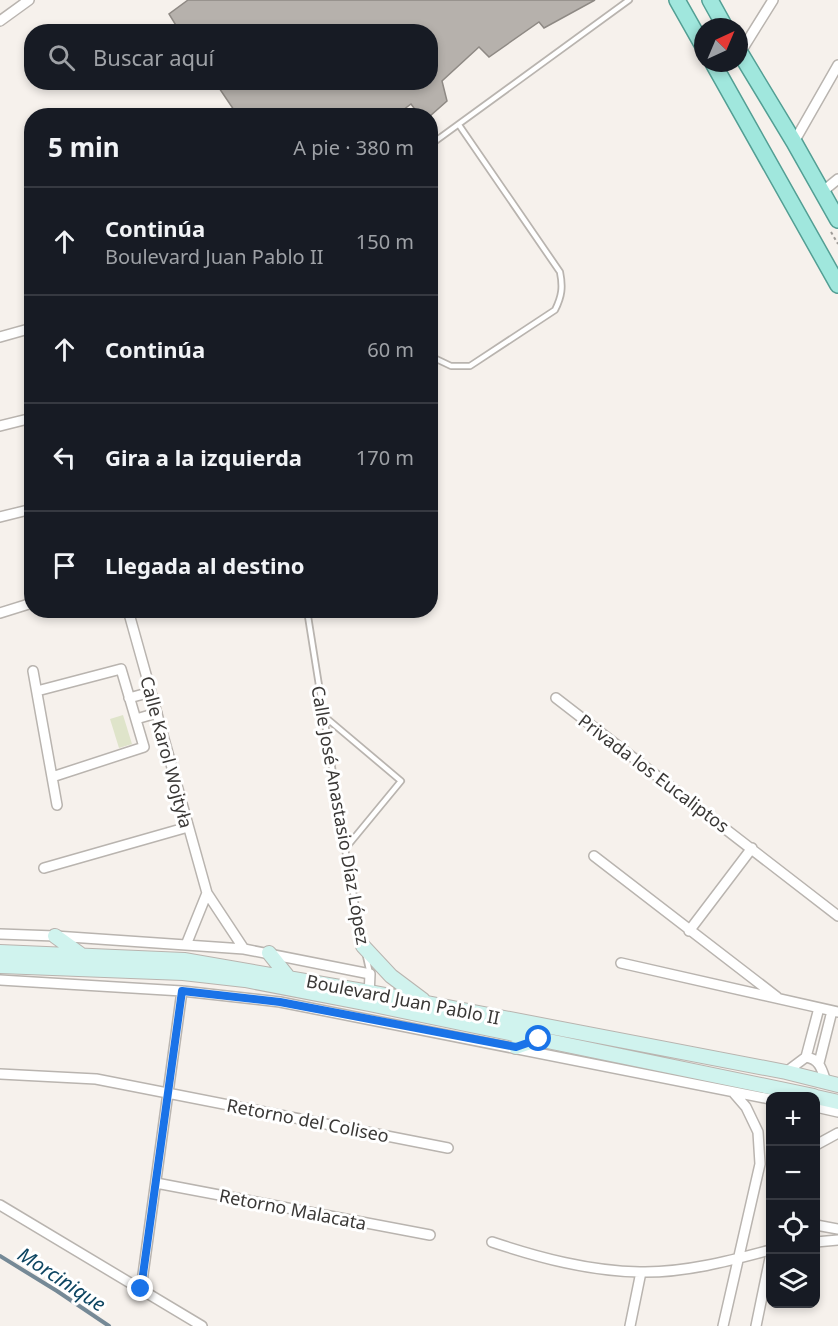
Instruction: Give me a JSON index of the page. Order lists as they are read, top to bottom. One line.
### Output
{"streets":{"main road":["Boulevard Juan Pablo II"],"street":["Calle Karol Wojtyła","Privada los Eucaliptos","Calle José Anastasio Díaz López","Retorno del Coliseo","Retorno Malacata"]},"crossings":[["Calle José Anastasio Díaz López","Boulevard Juan Pablo II"]],"water":["Morcinique"],"north":"top right","page":{"search":"Buscar aquí","heading":["5 min","A pie · 380 m"],"list":[["Continúa","Boulevard Juan Pablo II","150 m"],["Continúa","60 m"],["Gira a la izquierda","170 m"],"Llegada al destino"],"map_buttons":["+","−"]}}
